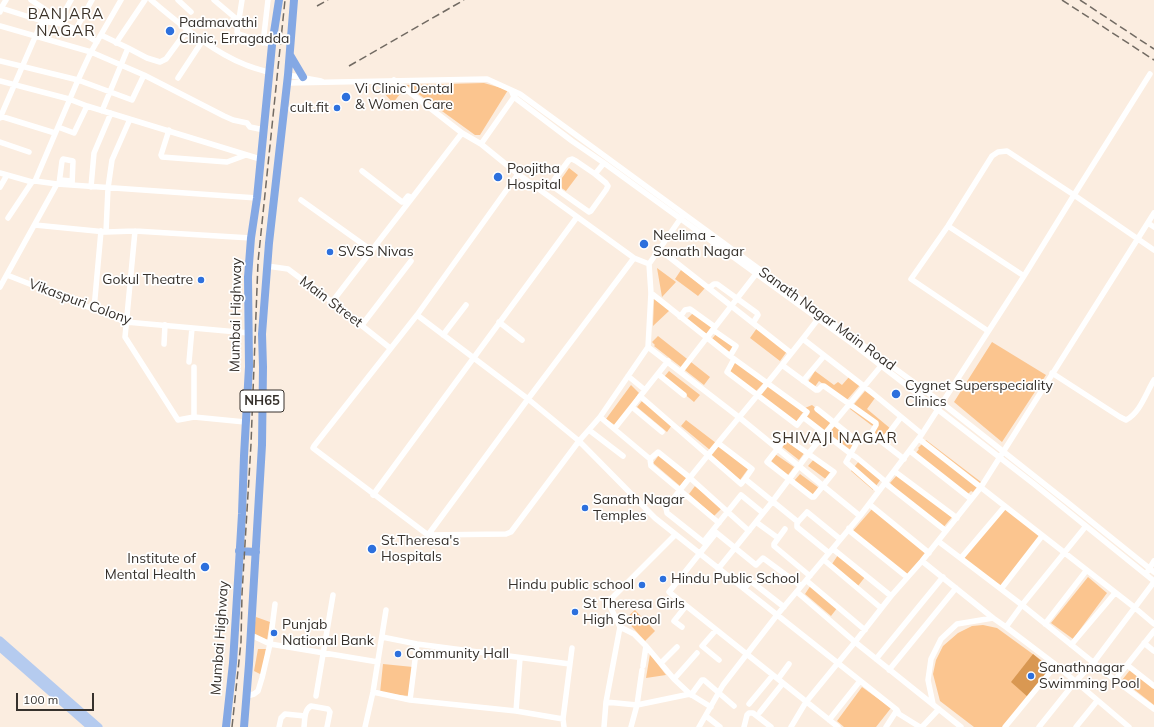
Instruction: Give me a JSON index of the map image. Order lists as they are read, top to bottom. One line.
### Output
{"streets":{"highway":["Mumbai Highway","NH65"],"street":["Vikaspuri Colony","Main Street","Sanath Nagar Main Road"]},"crossings":[["Vikaspuri Colony","Mumbai Highway"],["Main Street","Mumbai Highway"],["Mumbai Highway","NH65"]],"districts":["BANJARA NAGAR","SHIVAJI NAGAR"],"places":["Padmavathi Clinic, Erragadda","Vi Clinic Dental & Women Care","cult.fit","Poojitha Hospital","Neelima - Sanath Nagar","SVSS Nivas","Gokul Theatre","Cygnet Superspeciality Clinics","Sanath Nagar Temples","St.Theresa's Hospitals","Institute of Mental Health","Hindu Public School","Hindu public school","St Theresa Girls High School","Punjab National Bank","Community Hall","Sanathnagar Swimming Pool"],"scale_bar":"100 m"}
